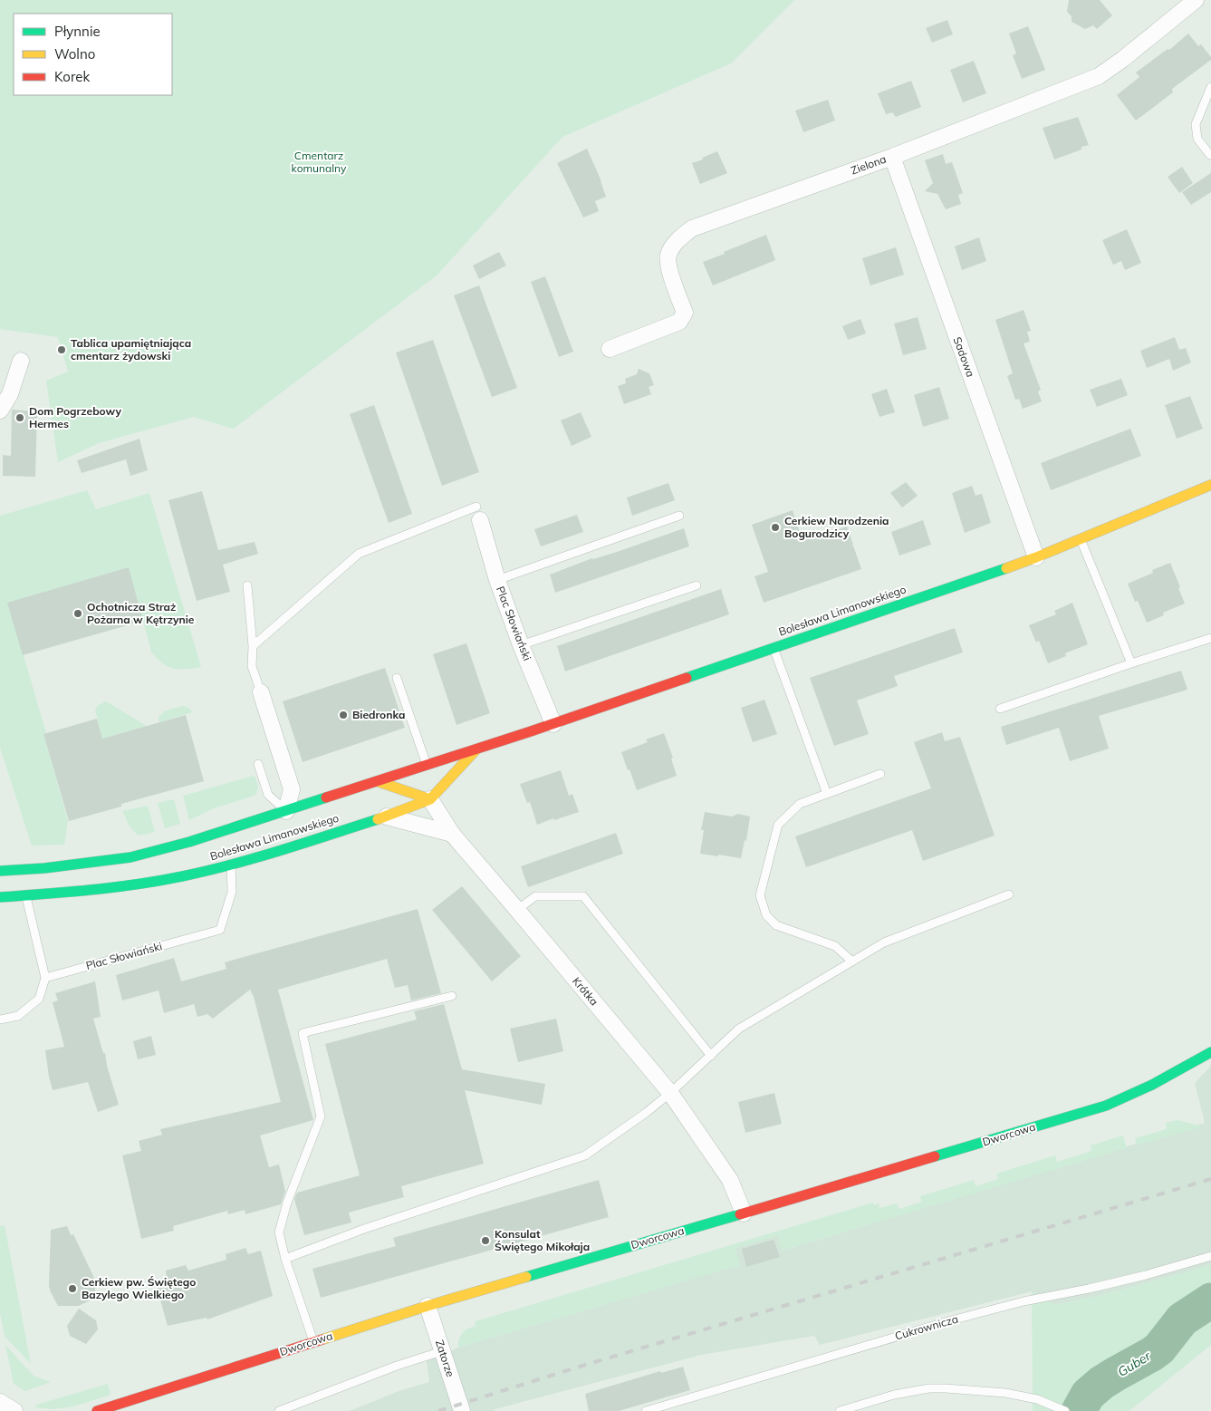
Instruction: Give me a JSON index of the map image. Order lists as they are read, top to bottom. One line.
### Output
{"streets":{"street":["Zielona","Sadowa","Bolesława Limanowskiego","Plac Słowiański","Krótka","Dworcowa","Zatorze"],"lane":["Cukrownicza"]},"crossings":[["Zielona","Sadowa"],["Sadowa","Bolesława Limanowskiego"],["Bolesława Limanowskiego","Plac Słowiański"],["Bolesława Limanowskiego","Krótka"],["Krótka","Dworcowa"],["Dworcowa","Zatorze"]],"water":["Guber"],"parks":["Cmentarz komunalny"],"places":["Tablica upamiętniająca cmentarz żydowski","Dom Pogrzebowy Hermes","Cerkiew Narodzenia Bogurodzicy","Ochotnicza Straż Pożarna w Kętrzynie","Biedronka","Konsulat Świętego Mikołaja","Cerkiew pw. Świętego Bazylego Wielkiego"],"legend":["Płynnie","Wolno","Korek"]}
